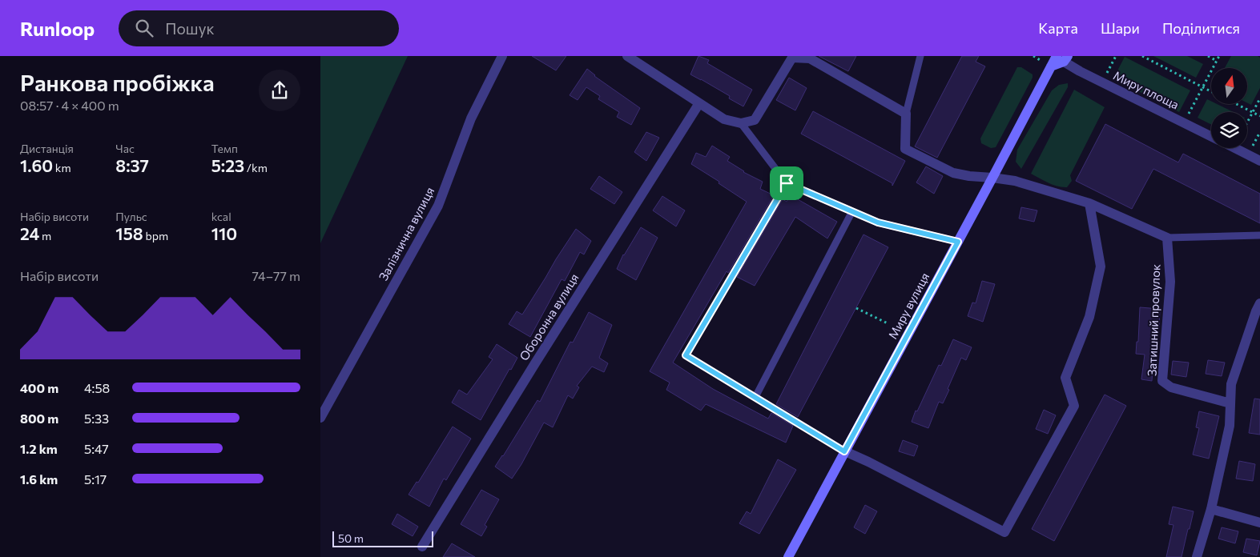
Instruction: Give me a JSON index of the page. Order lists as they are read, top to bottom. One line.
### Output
{"streets":{"street":["Миру площа","Залізнична вулиця","Миру вулиця","Оборонна вулиця","Затишний провулок"]},"crossings":[["Миру площа","Миру вулиця"]],"scale_bar":"50 m","north":"top","page":{"header":"Runloop","search":"Пошук","nav":["Карта","Шари","Поділитися"],"heading":["Ранкова пробіжка","08:57 · 4 × 400 m"],"stats":[["Дистанція","1.60 km"],["Час","8:37"],["Темп","5:23 /km"],["Набір висоти","24 m"],["Пульс","158 bpm"],["kcal","110"]],"chart":["Набір висоти","74–77 m"],"list":[{"name":"400 m","note":"4:58"},{"name":"800 m","note":"5:33"},{"name":"1.2 km","note":"5:47"},{"name":"1.6 km","note":"5:17"}],"scale":"50 m"}}
